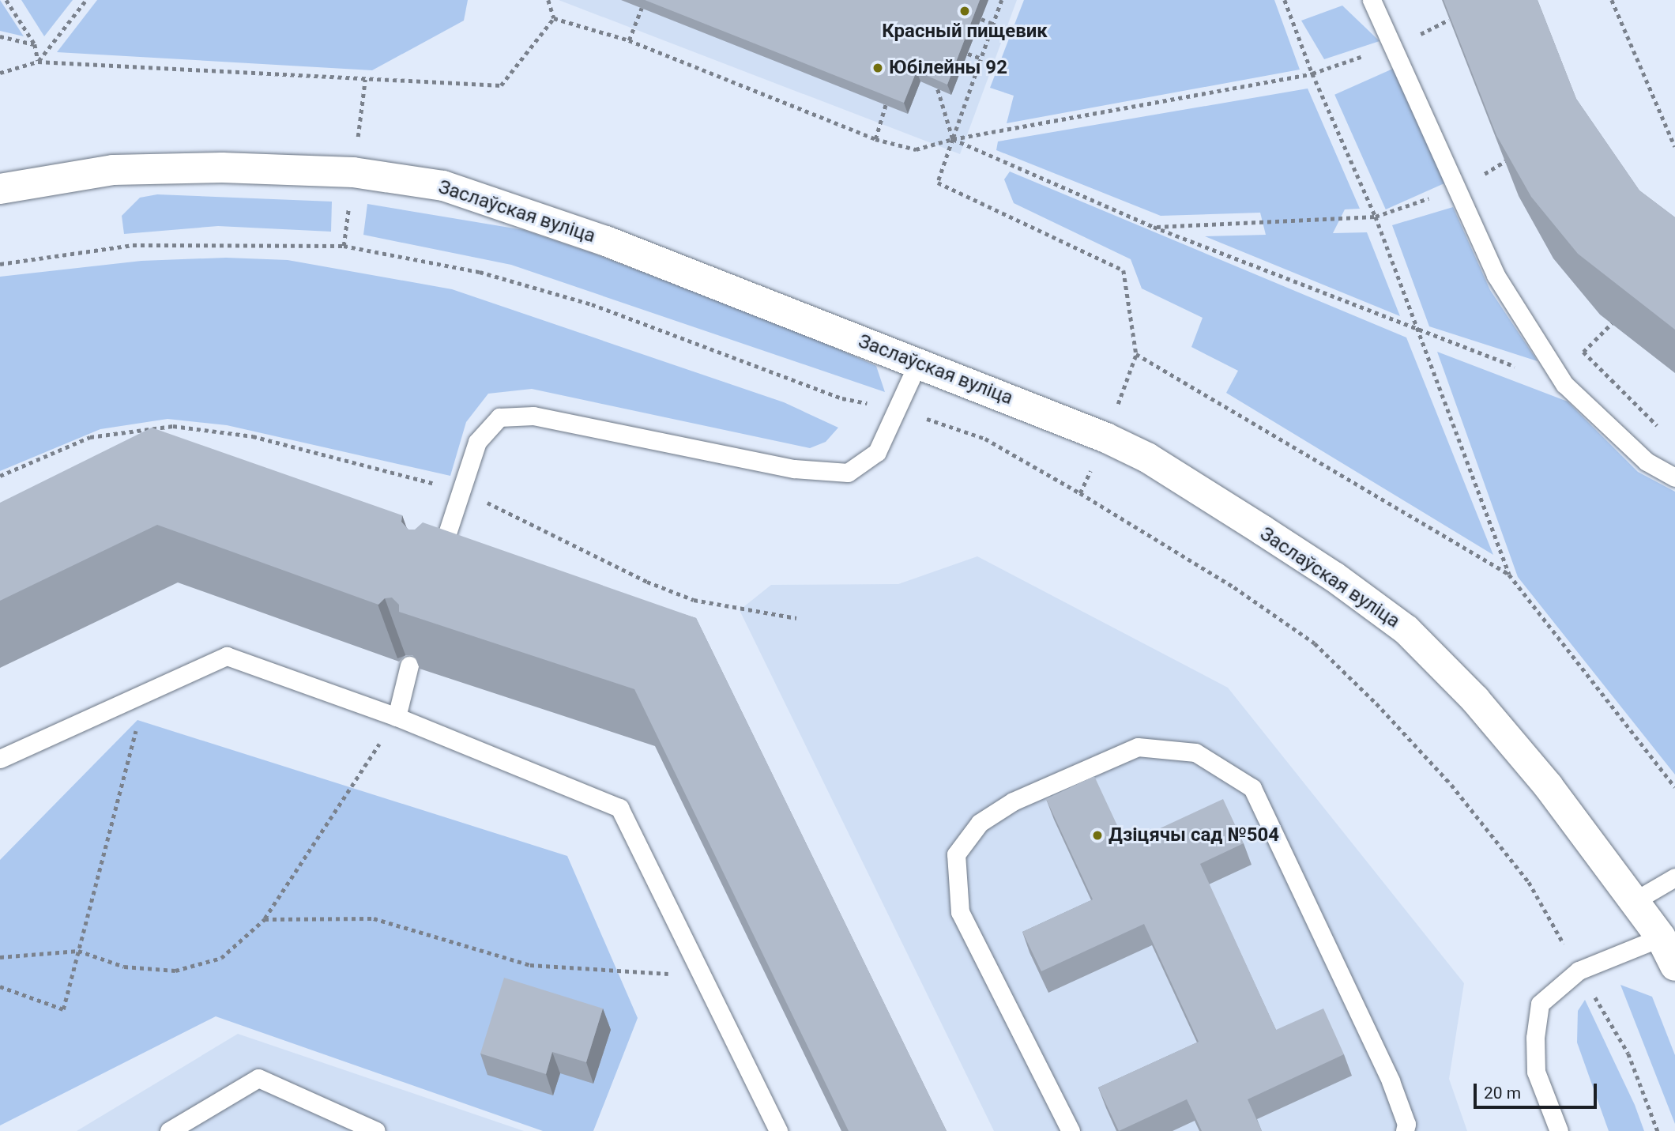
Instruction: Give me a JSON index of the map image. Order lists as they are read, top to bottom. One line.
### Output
{"streets":{"main road":["Заслаўская вуліца"]},"places":["Красный пищевик","Юбілейны 92","Дзіцячы сад №504"],"scale_bar":"20 m"}
